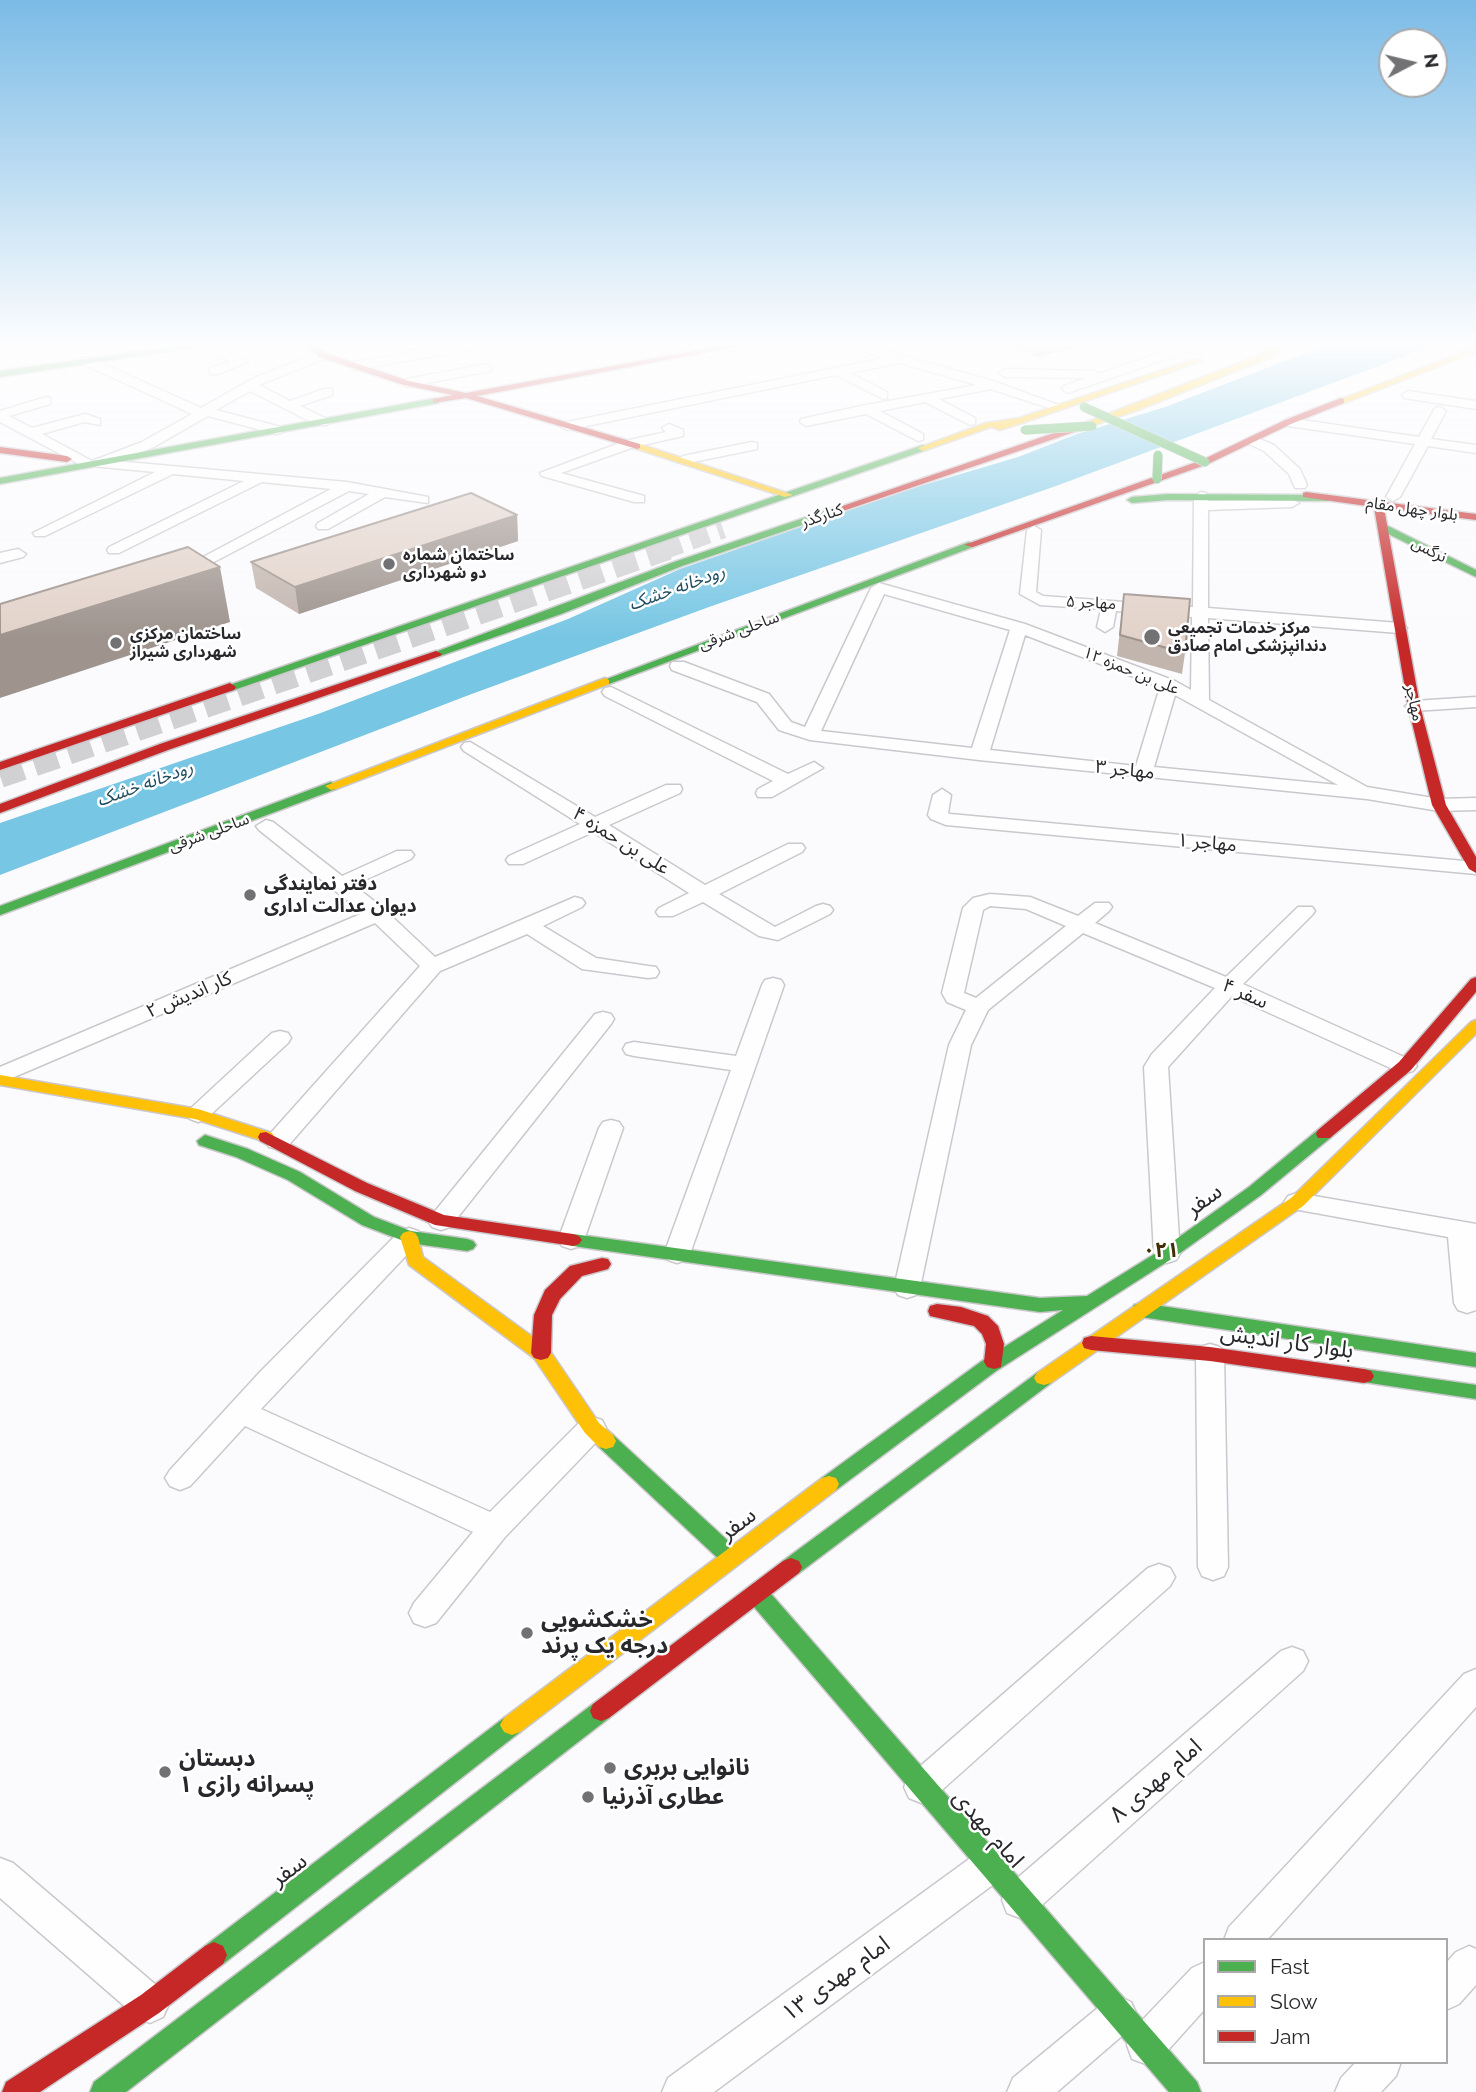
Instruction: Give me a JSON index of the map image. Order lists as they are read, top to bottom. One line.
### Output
{"streets":{"main road":["بلوار چهل مقام","کنارگذر","نرگس","ساحلی شرقی","مهاجر","سفر","بلوار کار اندیش","امام مهدی"],"street":["۵ مهاجر","۱۲ علی بن حمزه","۳ مهاجر","۴ علی بن حمزه","۱ مهاجر","۴ سفر","۲ کار اندیش","۸ امام مهدی","۱۳ امام مهدی"]},"crossings":[["بلوار چهل مقام","ساحلی شرقی"],["بلوار چهل مقام","مهاجر"],["نرگس","مهاجر"],["۵ مهاجر","مهاجر"],["ساحلی شرقی","۱۲ علی بن حمزه"],["ساحلی شرقی","۴ علی بن حمزه"],["۱۲ علی بن حمزه","۳ مهاجر"],["مهاجر","۳ مهاجر"],["مهاجر","۱ مهاجر"],["۴ سفر","سفر"],["۸ امام مهدی","امام مهدی"],["امام مهدی","۱۳ امام مهدی"]],"districts":["۰۲۱"],"water":["رودخانه خشک"],"places":["ساختمان شماره دو شهرداری","مرکز خدمات تجمیعی دندانپزشکی امام صادق","ساختمان مرکزی شهرداری شیراز","دفتر نمایندگی دیوان عدالت اداری","خشکشویی درجه یک پرند","نانوایی بربری","دبستان پسرانه رازی ۱","عطاری آذرنیا"],"legend":["Fast","Slow","Jam"],"north":"right"}
